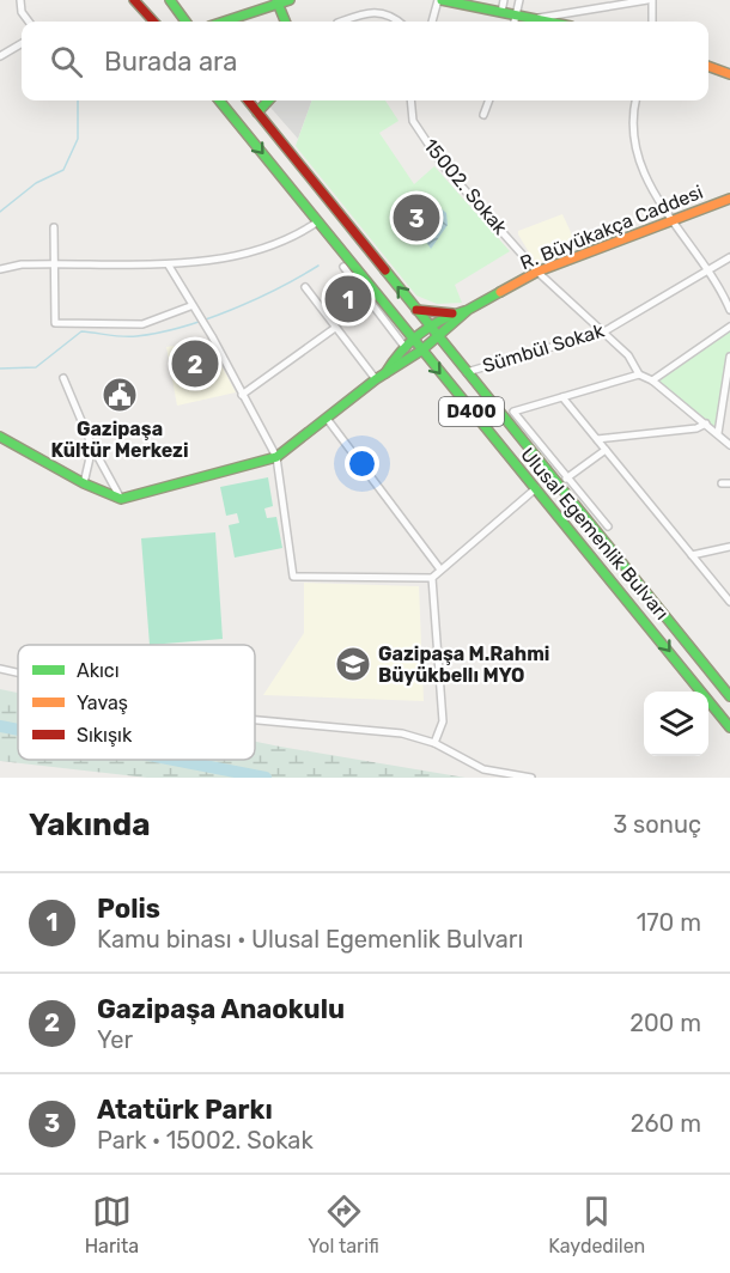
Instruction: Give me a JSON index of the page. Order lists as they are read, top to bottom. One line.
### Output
{"streets":{"main road":["R. Büyükakça Caddesi","D400","Ulusal Egemenlik Bulvarı"],"street":["15002. Sokak","Sümbül Sokak"]},"crossings":[["15002. Sokak","R. Büyükakça Caddesi"],["15002. Sokak","Sümbül Sokak"],["R. Büyükakça Caddesi","Ulusal Egemenlik Bulvarı"],["Sümbül Sokak","Ulusal Egemenlik Bulvarı"]],"places":{"public building":["Gazipaşa Kültür Merkezi"],"school or university":["Gazipaşa M.Rahmi Büyükbellı MYO"]},"legend":["Akıcı","Yavaş","Sıkışık"],"page":{"search":"Burada ara","pins":["3","1","2"],"heading":["Yakında","3 sonuç"],"list":[{"mark":"1","name":"Polis","note":"Kamu binası · Ulusal Egemenlik Bulvarı","value":"170 m"},{"mark":"2","name":"Gazipaşa Anaokulu","note":"Yer","value":"200 m"},{"mark":"3","name":"Atatürk Parkı","note":"Park · 15002. Sokak","value":"260 m"}],"nav":["Harita","Yol tarifi","Kaydedilen"]}}
